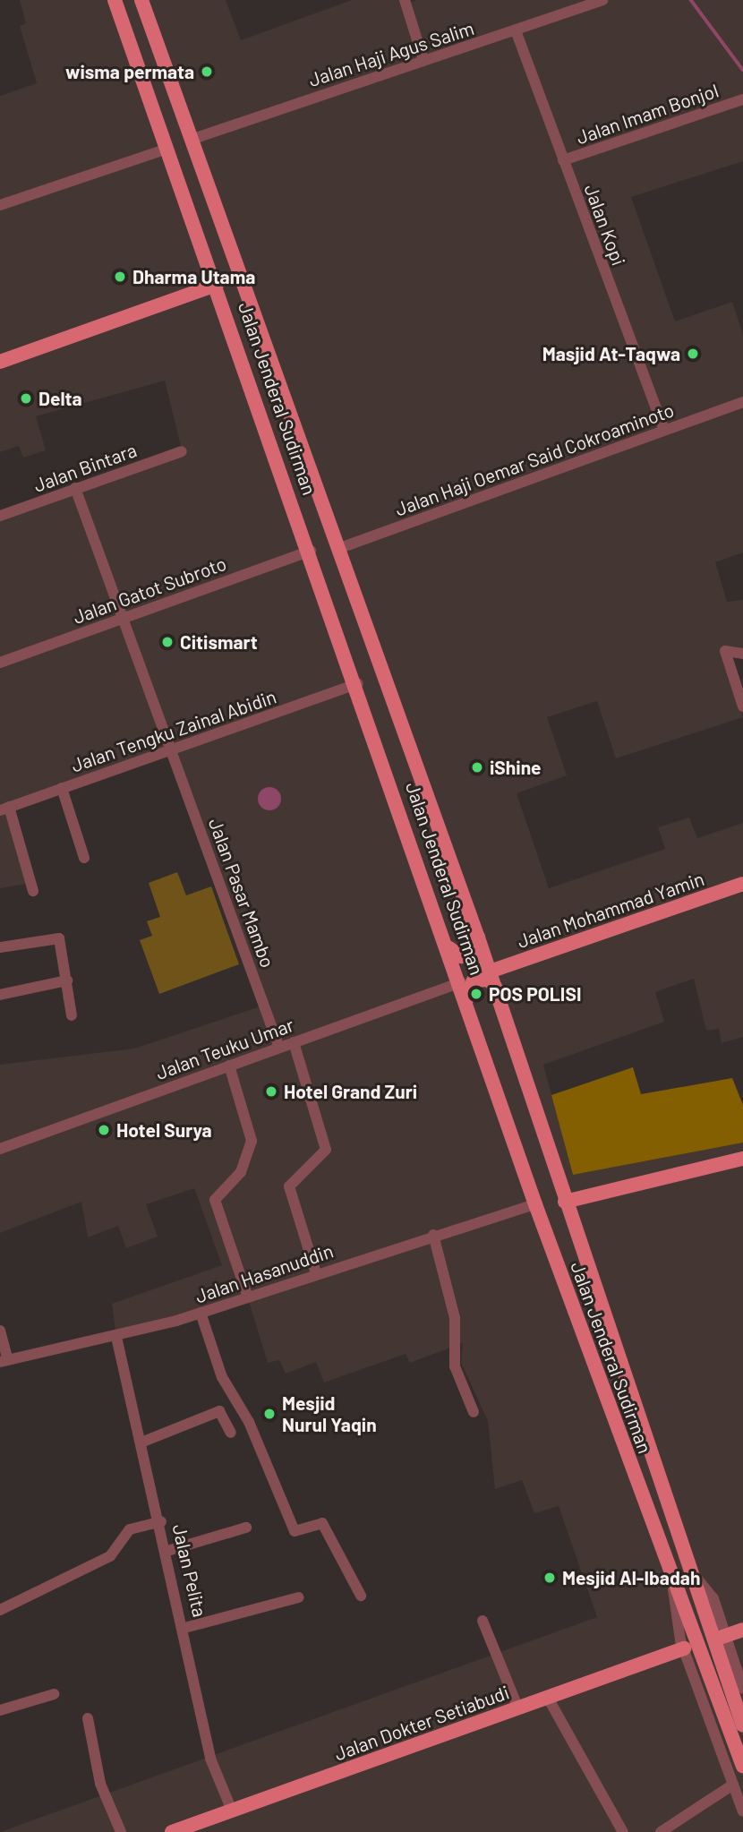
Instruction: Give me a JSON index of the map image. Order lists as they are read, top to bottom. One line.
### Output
{"streets":{"main road":["Jalan Jenderal Sudirman","Jalan Mohammad Yamin","Jalan Dokter Setiabudi"],"street":["Jalan Haji Agus Salim","Jalan Imam Bonjol","Jalan Kopi","Jalan Haji Oemar Said Cokroaminoto","Jalan Bintara","Jalan Gatot Subroto","Jalan Tengku Zainal Abidin","Jalan Pasar Mambo","Jalan Teuku Umar","Jalan Hasanuddin","Jalan Pelita"]},"crossings":[["Jalan Haji Agus Salim","Jalan Kopi"],["Jalan Haji Agus Salim","Jalan Jenderal Sudirman"],["Jalan Imam Bonjol","Jalan Kopi"],["Jalan Kopi","Jalan Haji Oemar Said Cokroaminoto"],["Jalan Jenderal Sudirman","Jalan Haji Oemar Said Cokroaminoto"],["Jalan Jenderal Sudirman","Jalan Gatot Subroto"],["Jalan Jenderal Sudirman","Jalan Tengku Zainal Abidin"],["Jalan Jenderal Sudirman","Jalan Mohammad Yamin"],["Jalan Jenderal Sudirman","Jalan Teuku Umar"],["Jalan Jenderal Sudirman","Jalan Hasanuddin"],["Jalan Bintara","Jalan Pasar Mambo"],["Jalan Gatot Subroto","Jalan Pasar Mambo"],["Jalan Tengku Zainal Abidin","Jalan Pasar Mambo"],["Jalan Pasar Mambo","Jalan Teuku Umar"],["Jalan Hasanuddin","Jalan Pelita"],["Jalan Pelita","Jalan Dokter Setiabudi"]],"places":["wisma permata","Dharma Utama","Masjid At-Taqwa","Delta","Citismart","iShine","POS POLISI","Hotel Grand Zuri","Hotel Surya","Mesjid Nurul Yaqin","Mesjid Al-Ibadah"]}
